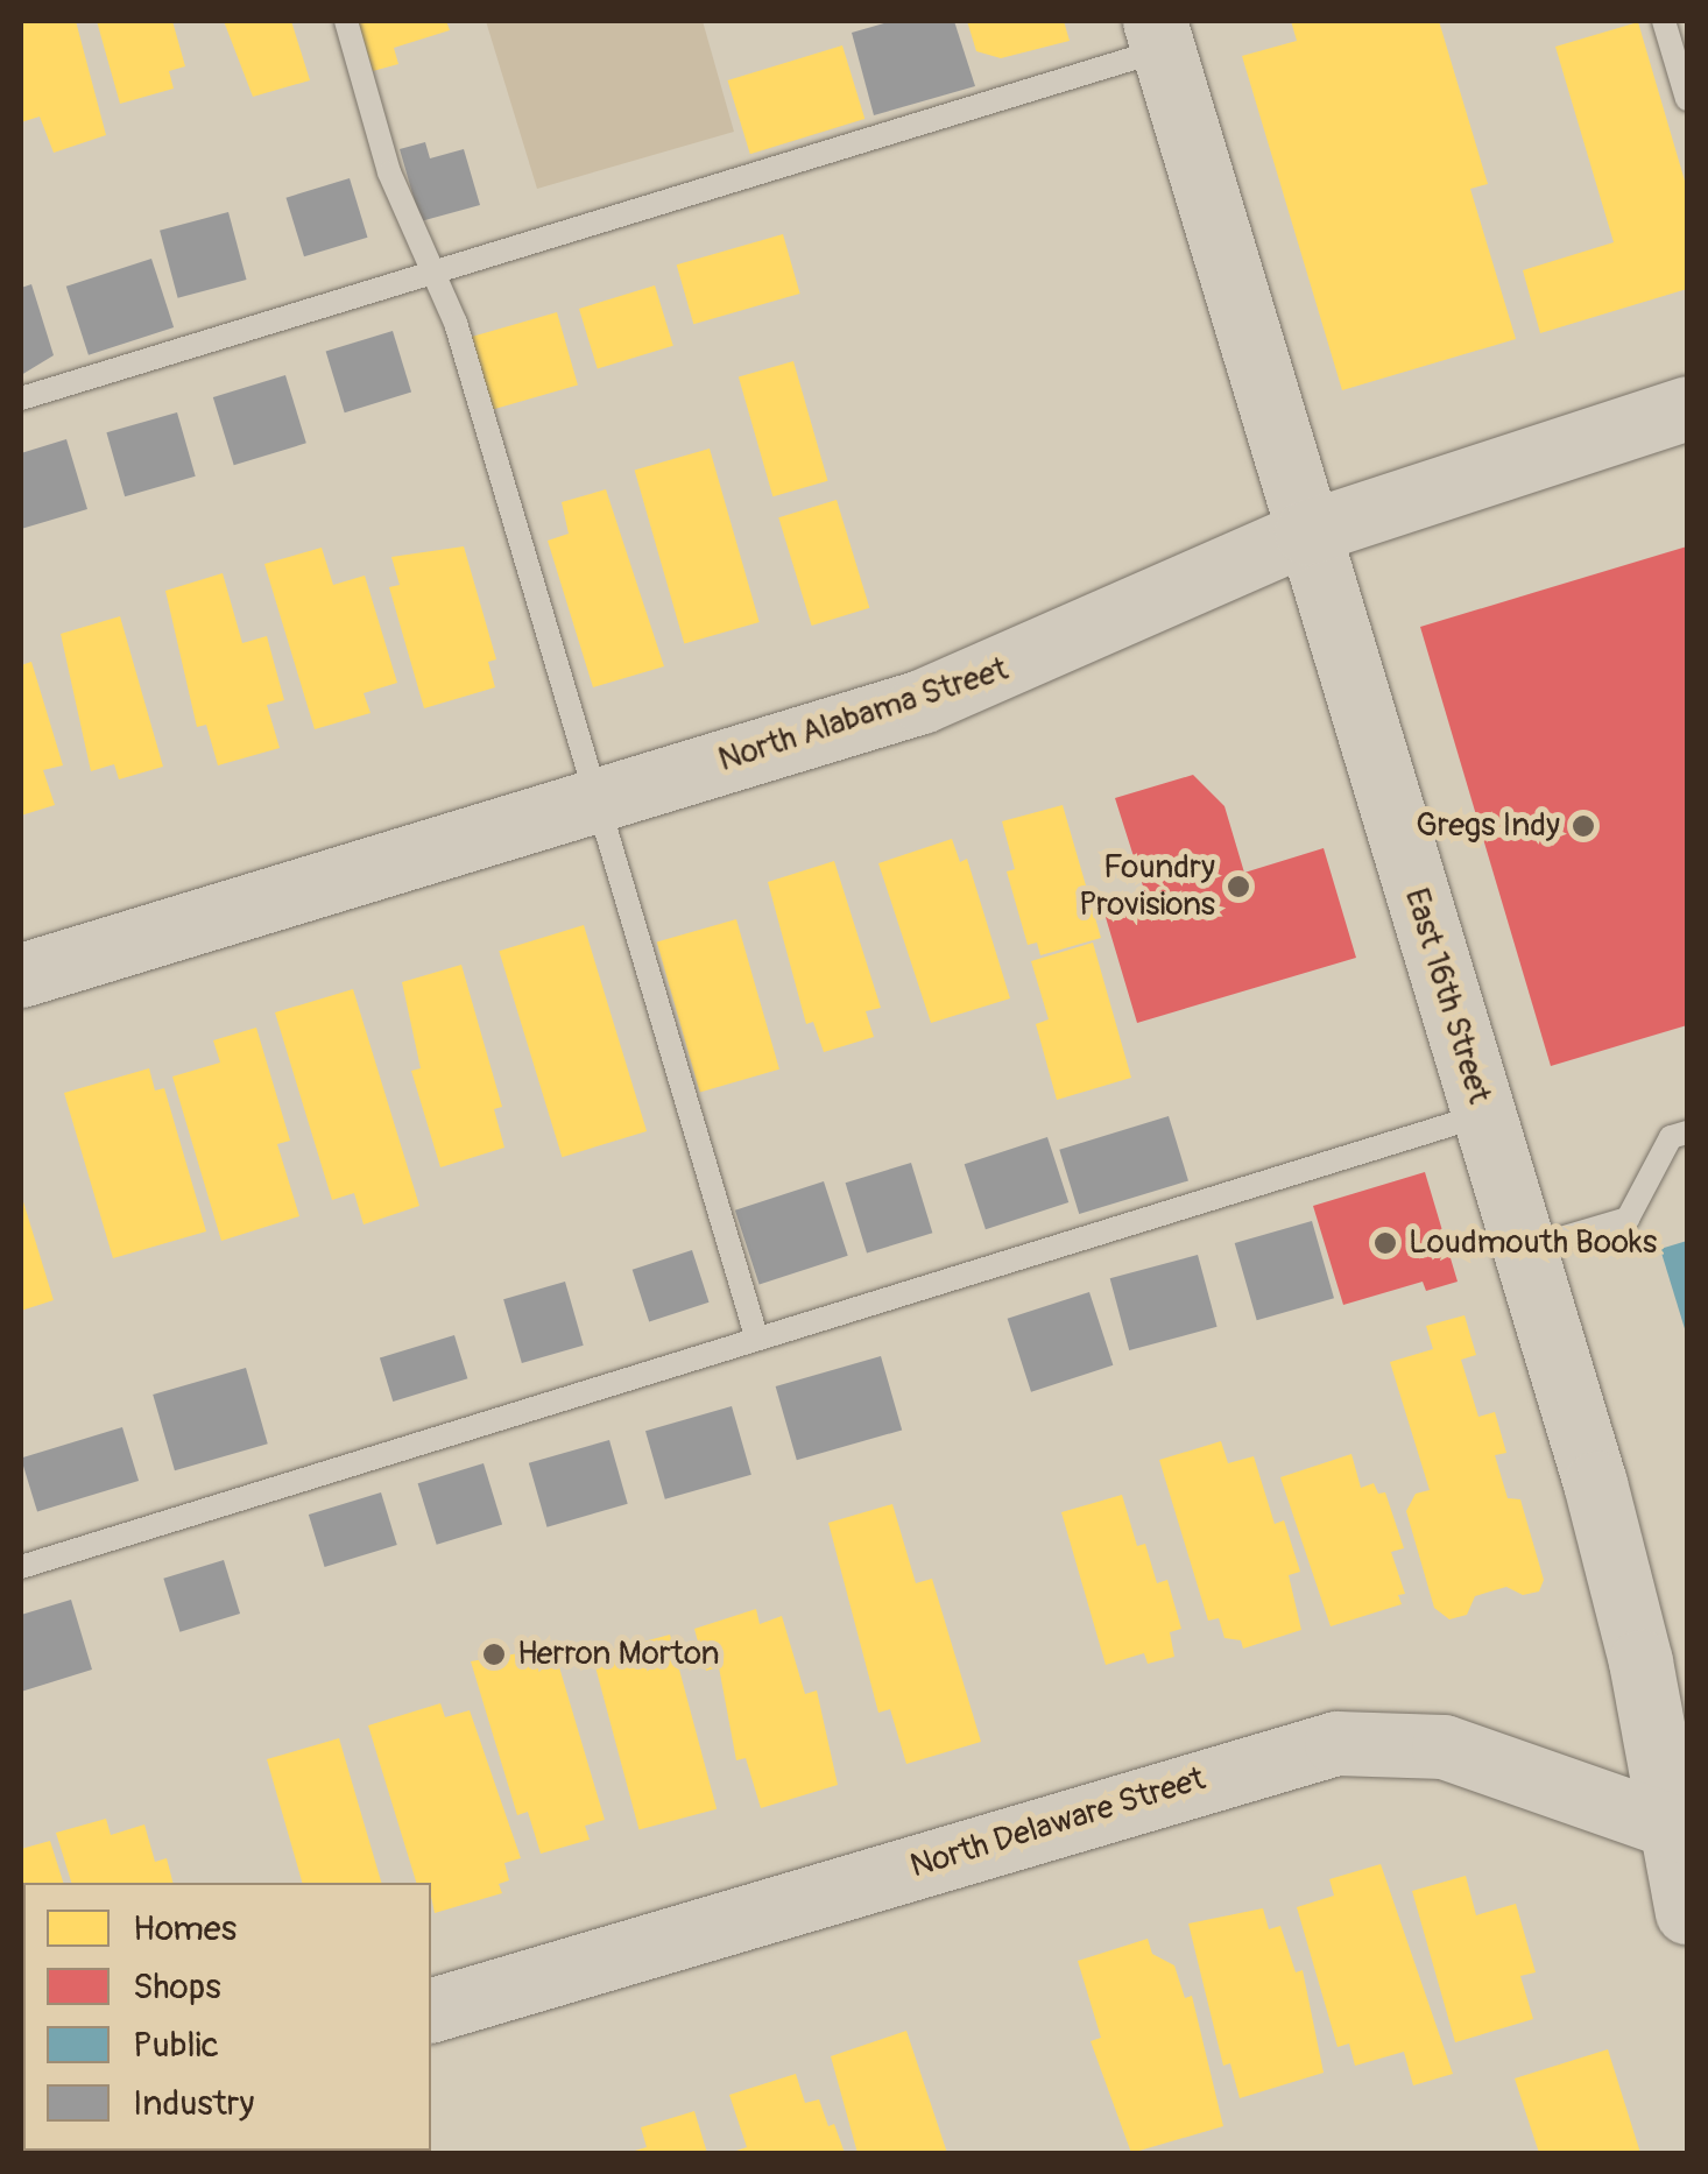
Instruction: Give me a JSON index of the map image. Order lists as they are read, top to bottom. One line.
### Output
{"streets":{"main road":["North Alabama Street","East 16th Street","North Delaware Street"]},"crossings":[["North Alabama Street","East 16th Street"],["East 16th Street","North Delaware Street"]],"places":["Gregs Indy","Foundry Provisions","Loudmouth Books","Herron Morton"],"legend":["Homes","Shops","Public","Industry"]}
